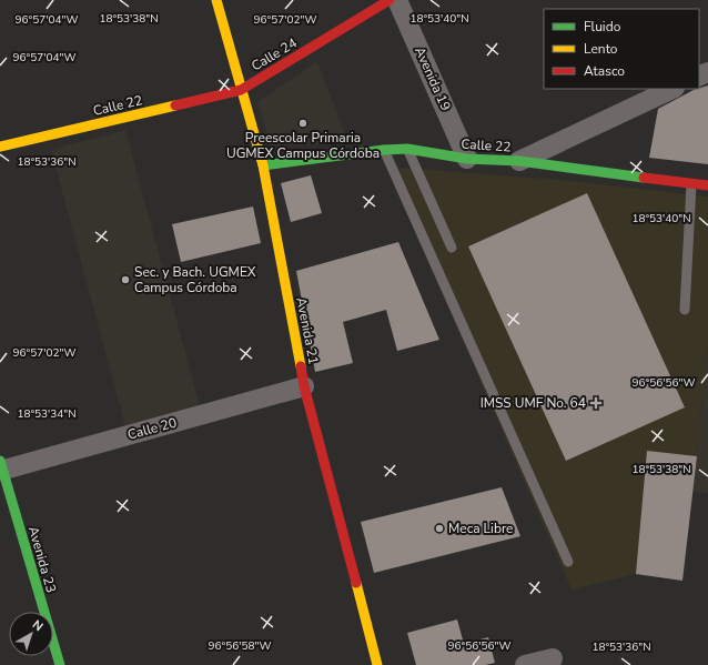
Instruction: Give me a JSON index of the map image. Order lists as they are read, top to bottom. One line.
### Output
{"streets":{"street":["Calle 24","Avenida 19","Calle 22","Avenida 21","Calle 20","Avenida 23"]},"crossings":[["Calle 24","Calle 22"],["Calle 24","Avenida 21"],["Avenida 19","Calle 22"],["Calle 22","Avenida 21"],["Avenida 21","Calle 20"],["Calle 20","Avenida 23"]],"places":{"other":["Preescolar Primaria UGMEX Campus Córdoba","Sec. y Bach. UGMEX Campus Córdoba","Meca Libre"],"health":["IMSS UMF No. 64"]},"legend":["Fluido","Lento","Atasco"],"north":"top right","coordinates":["18°53'38\"N","18°53'40\"N","96°57'04\"W","96°57'02\"W","18°53'36\"N","96°56'56\"W","18°53'34\"N","96°56'58\"W"]}
